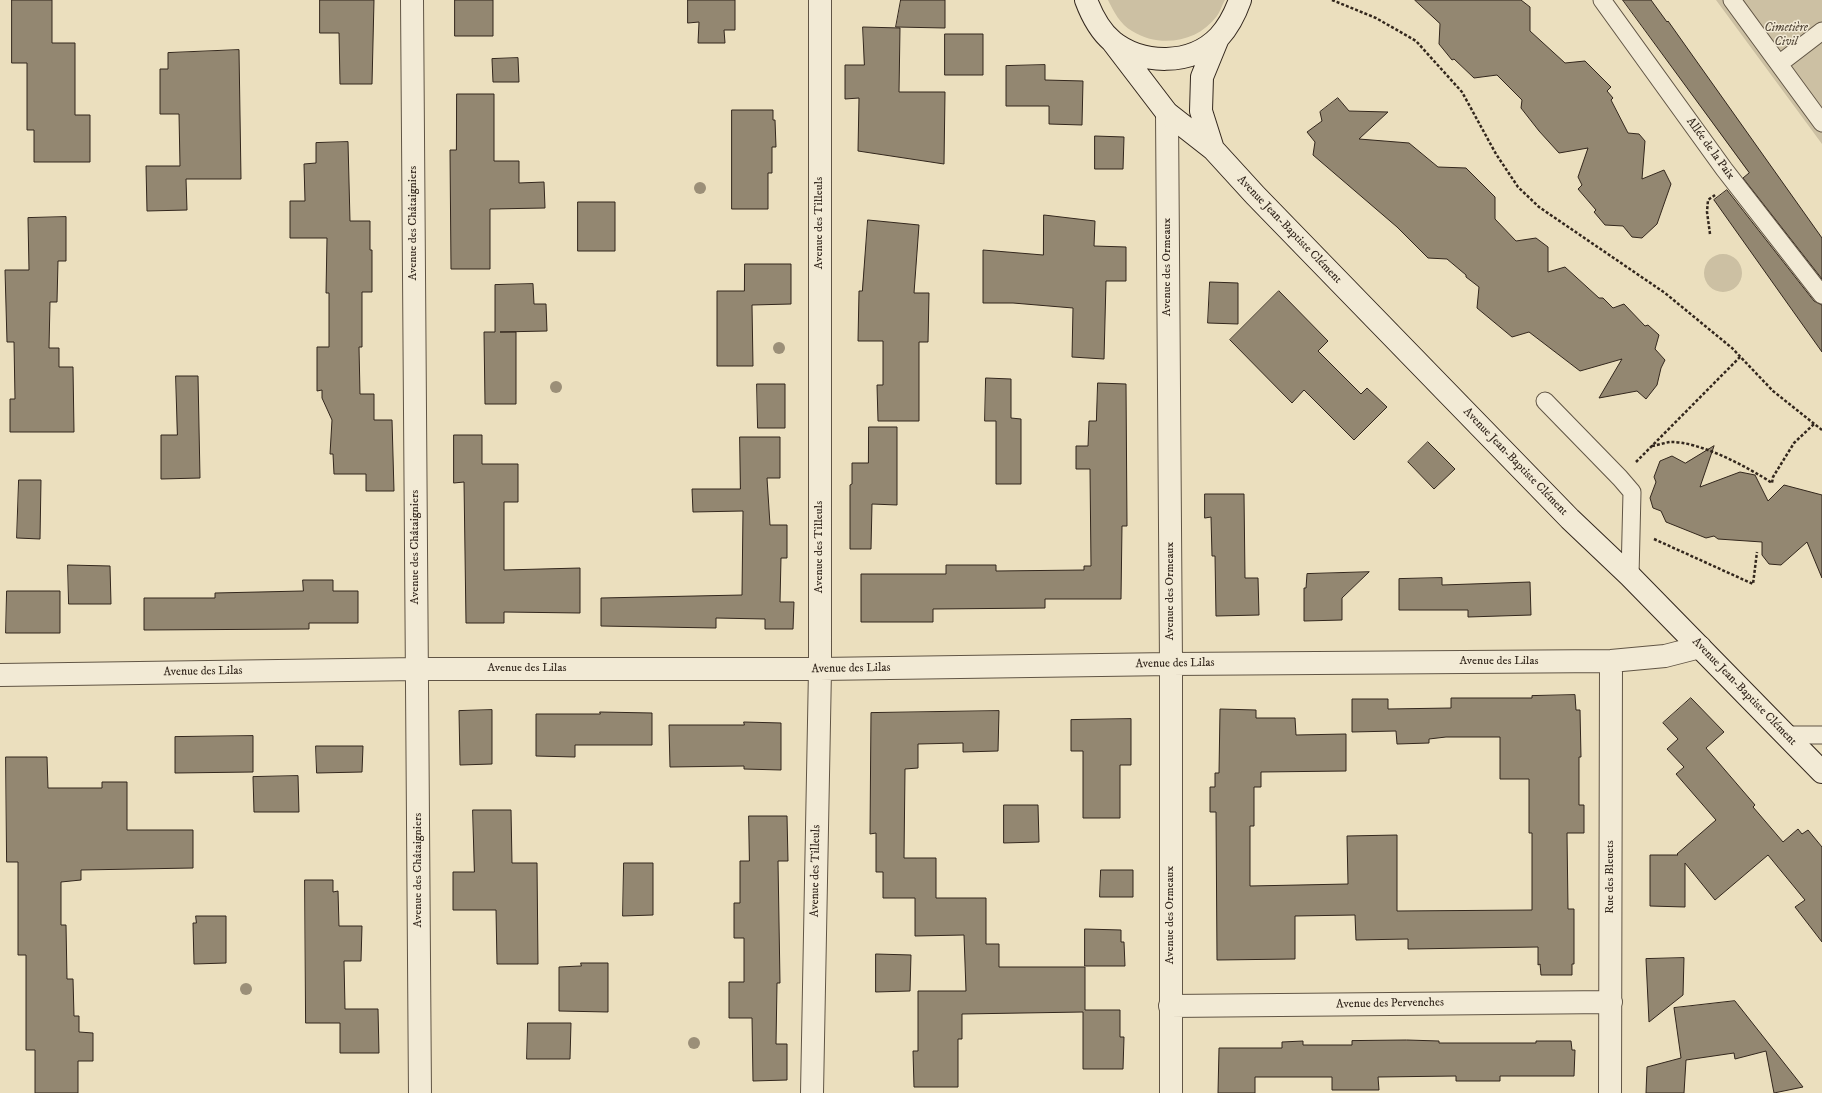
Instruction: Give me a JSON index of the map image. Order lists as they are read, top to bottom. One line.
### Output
{"streets":{"street":["Avenue des Châtaigniers","Avenue des Tilleuls","Avenue Jean-Baptiste Clément","Avenue des Ormeaux","Avenue des Lilas","Rue des Bleuets","Avenue des Pervenches"],"lane":["Allée de la Paix"]},"crossings":[["Avenue des Châtaigniers","Avenue des Lilas"],["Avenue des Tilleuls","Avenue des Lilas"],["Avenue Jean-Baptiste Clément","Avenue des Ormeaux"],["Avenue Jean-Baptiste Clément","Avenue des Lilas"],["Avenue des Ormeaux","Avenue des Lilas"],["Avenue des Ormeaux","Avenue des Pervenches"],["Avenue des Lilas","Rue des Bleuets"],["Rue des Bleuets","Avenue des Pervenches"]],"parks":["Cimetière Civil"]}
